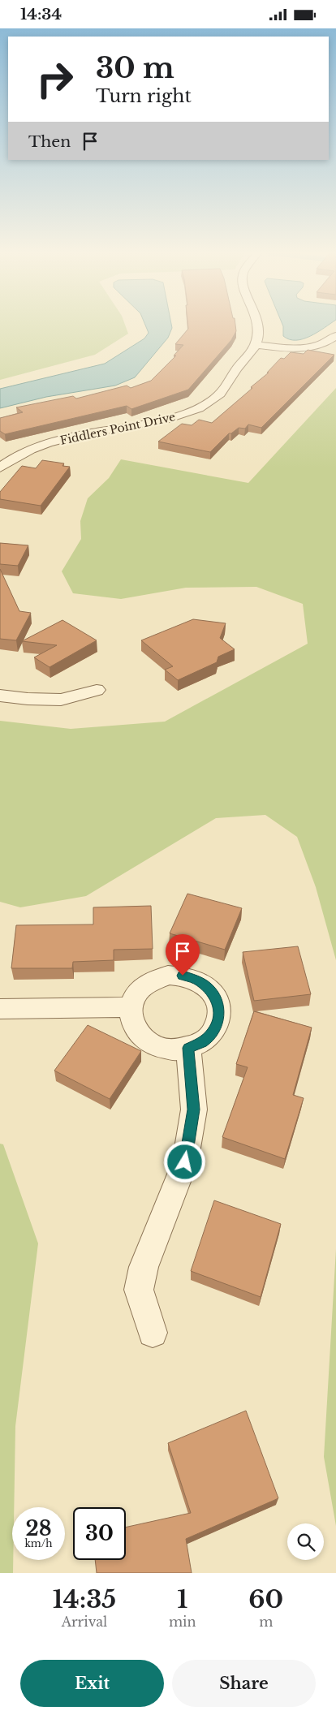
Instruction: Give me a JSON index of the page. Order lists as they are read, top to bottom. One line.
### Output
{"streets":{"street":["Fiddlers Point Drive"]},"page":{"status":"14:34","turn":["30 m","Turn right"],"then":"Then","speed":"28 km/h","limit":"30","eta":["14:35","Arrival","1","min","60","m"],"buttons":["Exit","Share"]}}
